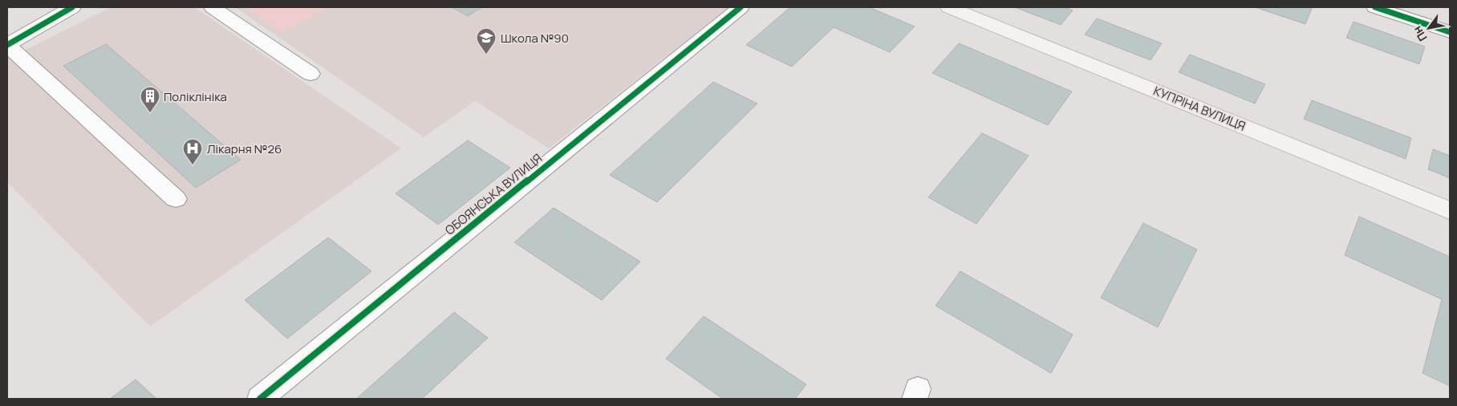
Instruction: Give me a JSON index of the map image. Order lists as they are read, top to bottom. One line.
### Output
{"streets":{"main road":["КУПРІНА ВУЛИЦЯ"],"street":["ОБОЯНСЬКА ВУЛИЦЯ"]},"places":{"school or university":["Школа №90"],"building":["Поліклініка"],"hospital":["Лікарня №26"]},"north":"bottom left"}
